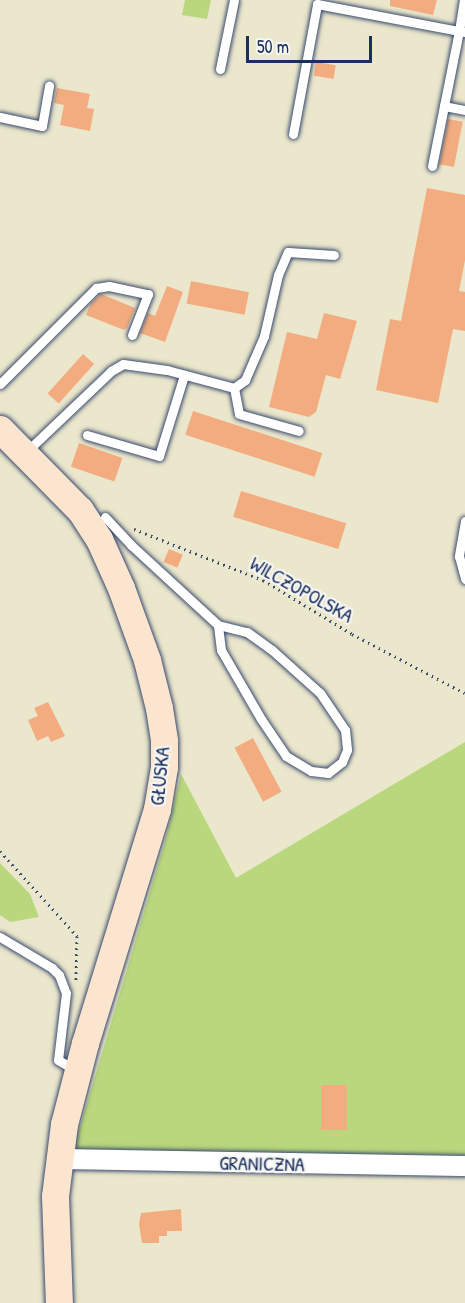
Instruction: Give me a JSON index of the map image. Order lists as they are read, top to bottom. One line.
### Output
{"streets":{"street":["GŁUSKA","GRANICZNA"],"path":["WILCZOPOLSKA"]},"crossings":[["GŁUSKA","GRANICZNA"]],"scale_bar":"50 m"}
